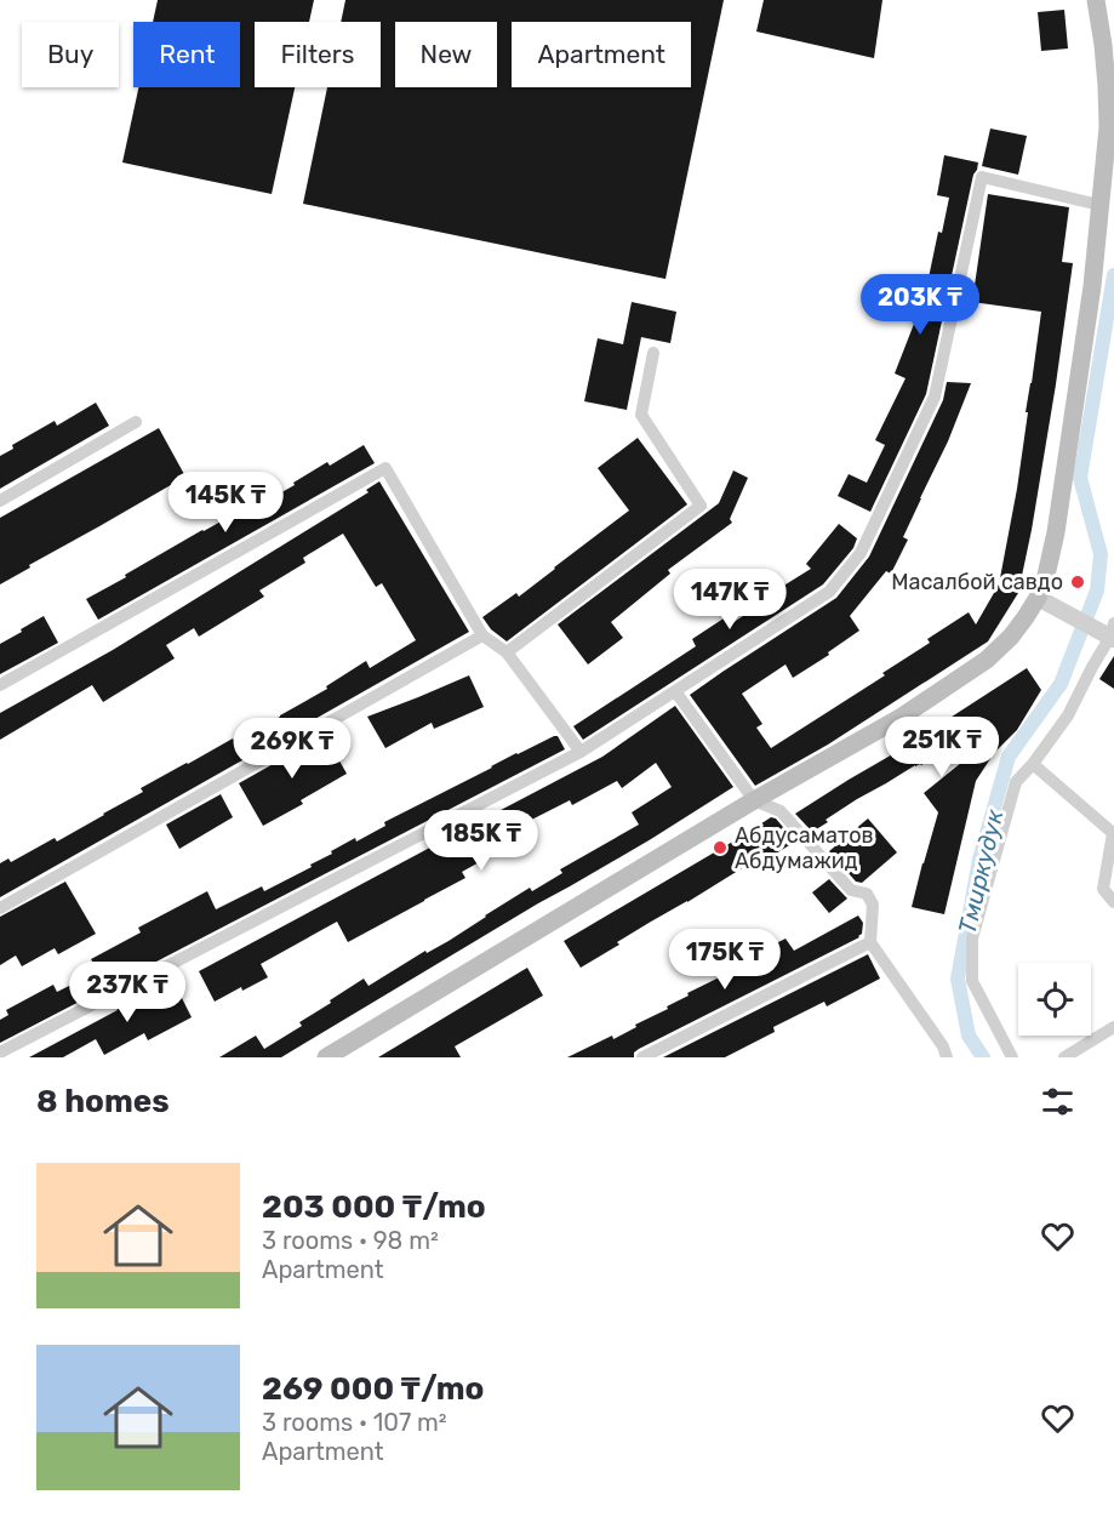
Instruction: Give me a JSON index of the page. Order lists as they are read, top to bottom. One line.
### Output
{"water":["Тмиркудук"],"places":["Масалбой савдо","Абдусаматов Абдумажид"],"page":{"chip":["Buy","Rent","Filters","New","Apartment"],"price":["203K ₸","145K ₸","147K ₸","251K ₸","269K ₸","185K ₸","175K ₸","237K ₸"],"heading":"8 homes","list":[{"name":"203 000 ₸/mo","note":"3 rooms · 98 m² · Apartment"},{"name":"269 000 ₸/mo","note":"3 rooms · 107 m² · Apartment"}]}}
